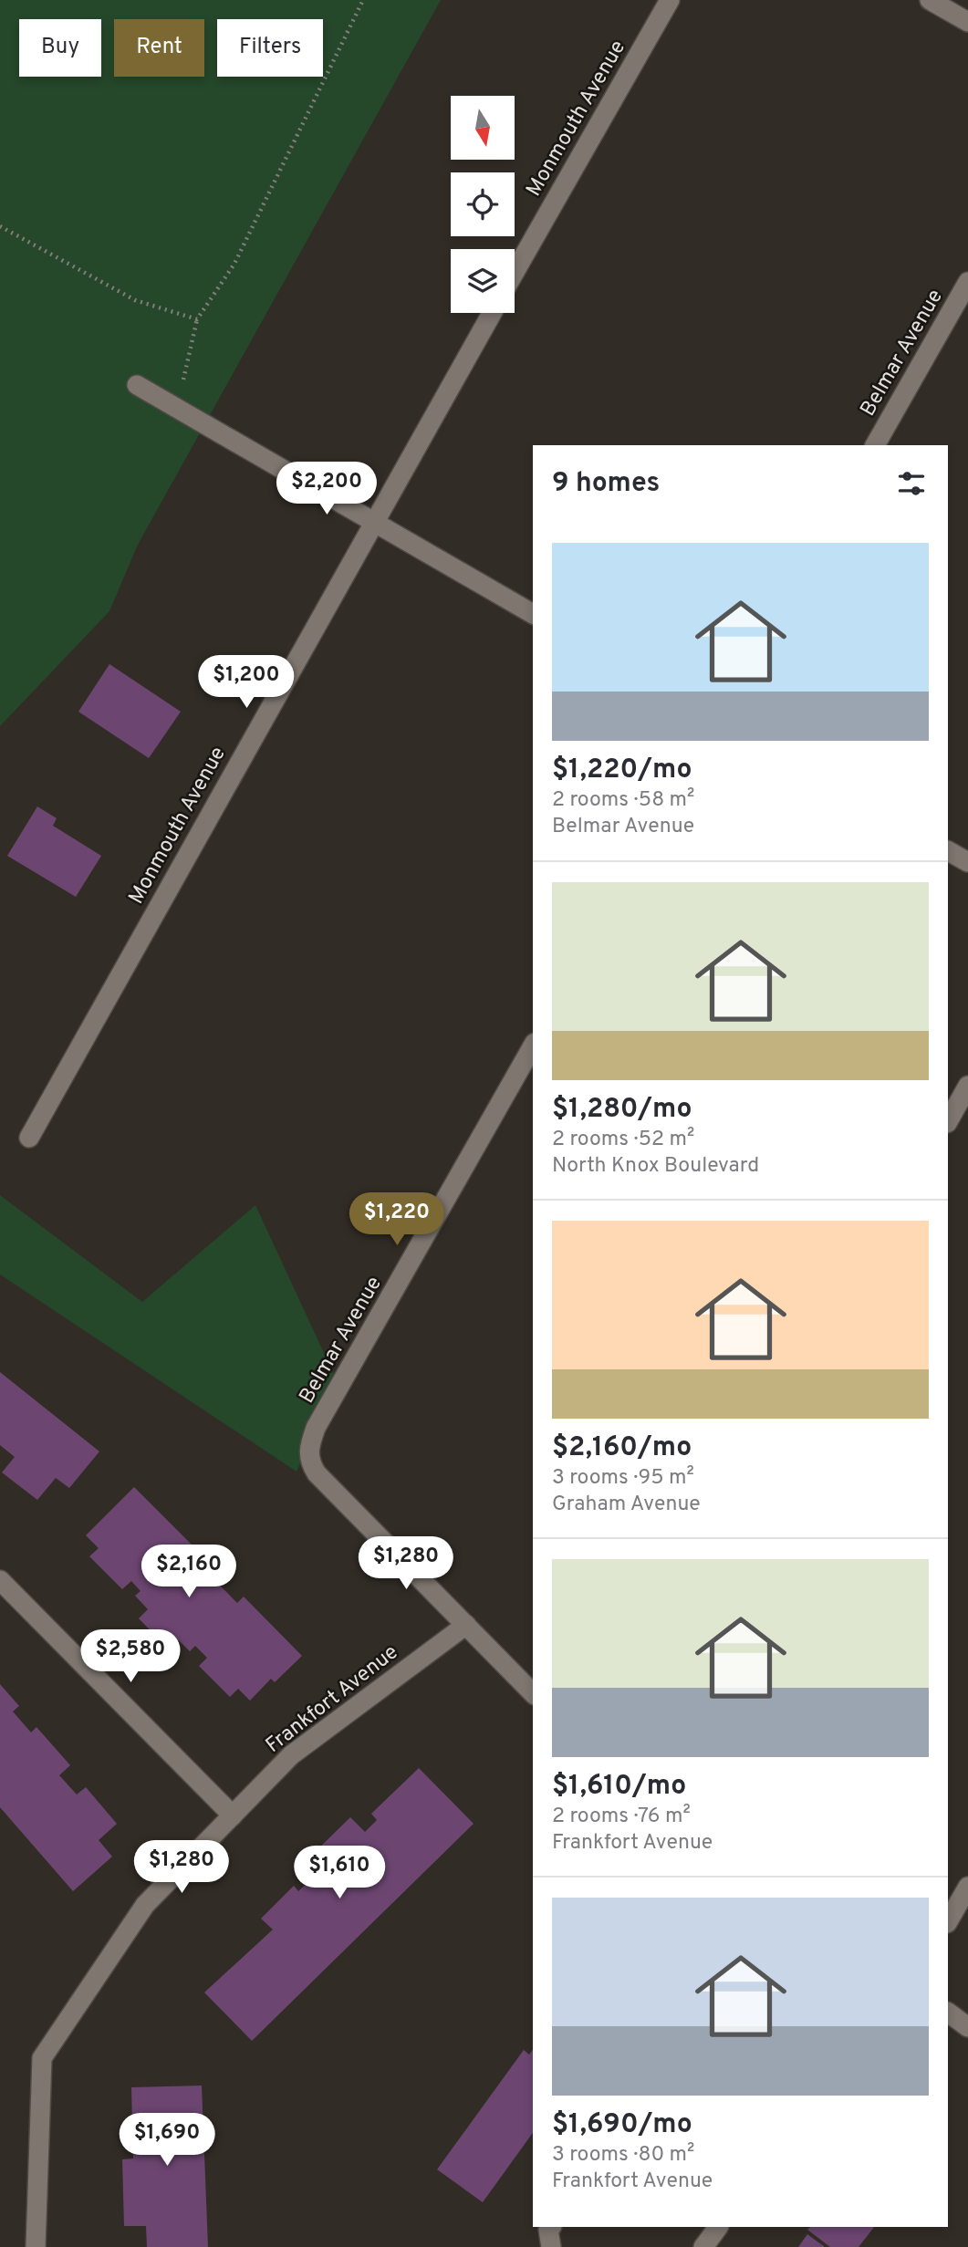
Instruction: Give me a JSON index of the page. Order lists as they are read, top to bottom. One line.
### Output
{"streets":{"street":["Monmouth Avenue","Belmar Avenue","Frankfort Avenue"]},"crossings":[["Belmar Avenue","Frankfort Avenue"]],"north":"bottom","page":{"chip":["Buy","Rent","Filters"],"heading":"9 homes","price":["$2,200","$1,200","$1,220","$1,280","$2,160","$2,580","$1,280","$1,610","$1,690"],"list":[{"name":"$1,220/mo","note":"2 rooms · 58 m² · Belmar Avenue"},{"name":"$1,280/mo","note":"2 rooms · 52 m² · North Knox Boulevard"},{"name":"$2,160/mo","note":"3 rooms · 95 m² · Graham Avenue"},{"name":"$1,610/mo","note":"2 rooms · 76 m² · Frankfort Avenue"},{"name":"$1,690/mo","note":"3 rooms · 80 m² · Frankfort Avenue"}]}}
